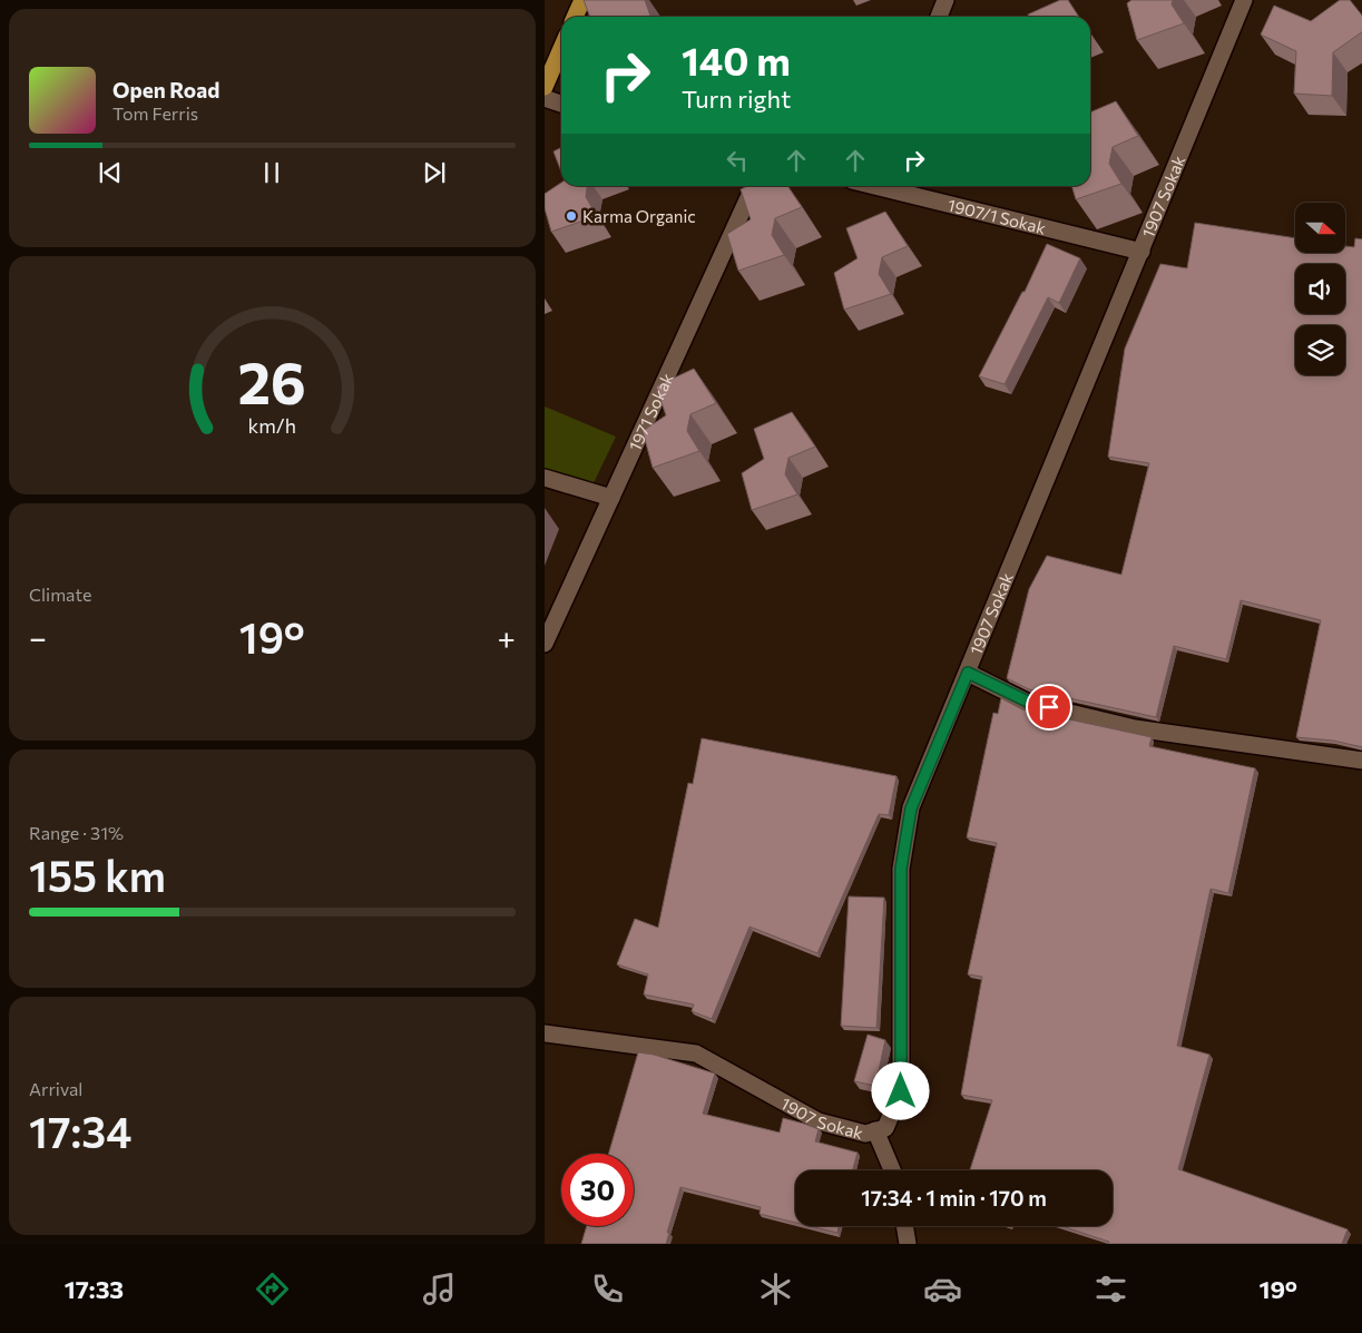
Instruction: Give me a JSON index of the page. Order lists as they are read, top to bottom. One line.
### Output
{"streets":{"street":["1907 Sokak","1907/1 Sokak","1971 Sokak"]},"crossings":[["1907 Sokak","1907/1 Sokak"]],"places":["Karma Organic"],"north":"right","page":{"turn":["140 m","Turn right"],"song":["Open Road","Tom Ferris"],"tile":["Climate",["Range · 31%","155 km"],["Arrival","17:34"]],"heat":["−","19°","+"],"limit":"30","trip":"17:34 · 1 min · 170 m","tabs":["17:33","19°"],"gauge":["26","km/h"]}}
